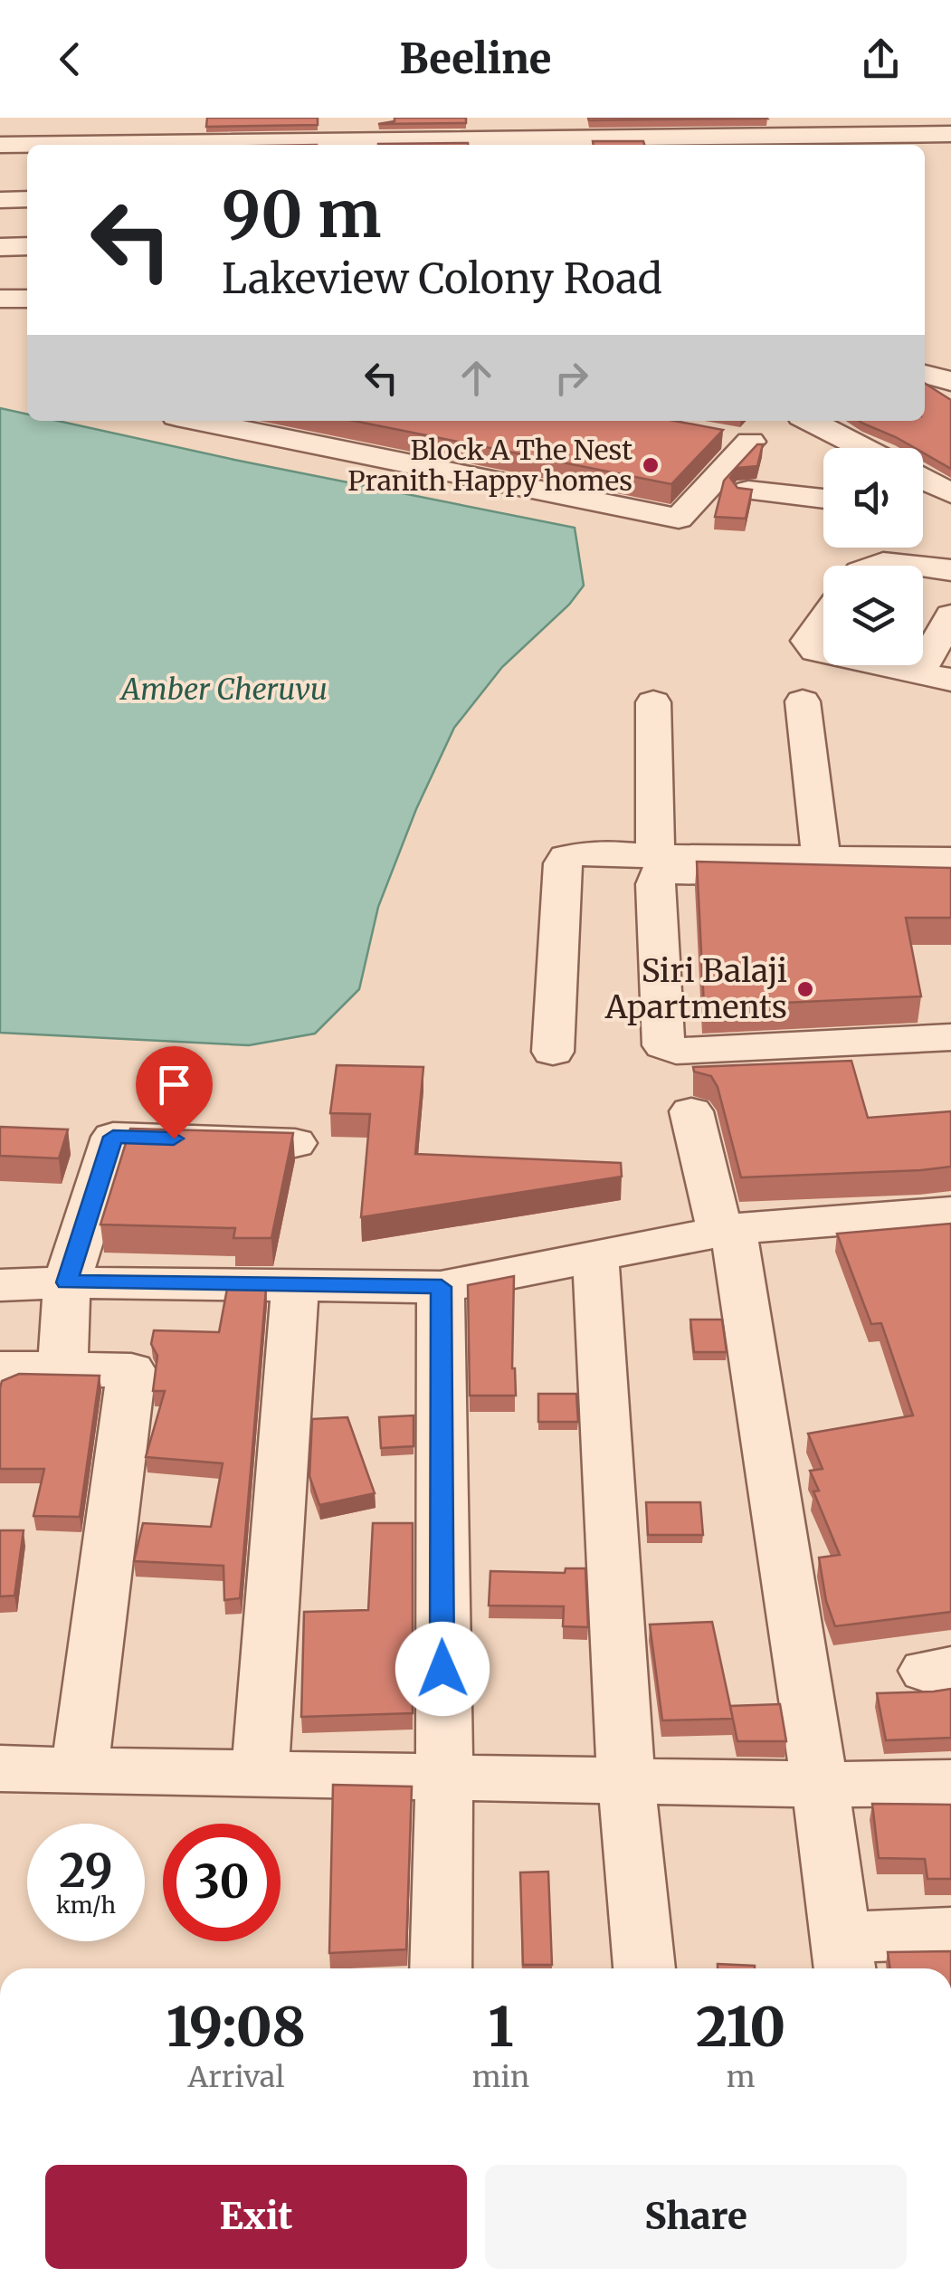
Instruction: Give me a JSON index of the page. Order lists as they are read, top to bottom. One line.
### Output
{"water":["Amber Cheruvu"],"places":["Block A The Nest Pranith Happy homes","Siri Balaji Apartments"],"page":{"header":"Beeline","turn":["90 m","Lakeview Colony Road"],"speed":"29 km/h","limit":"30","eta":["19:08","Arrival","1","min","210","m"],"buttons":["Exit","Share"]}}
